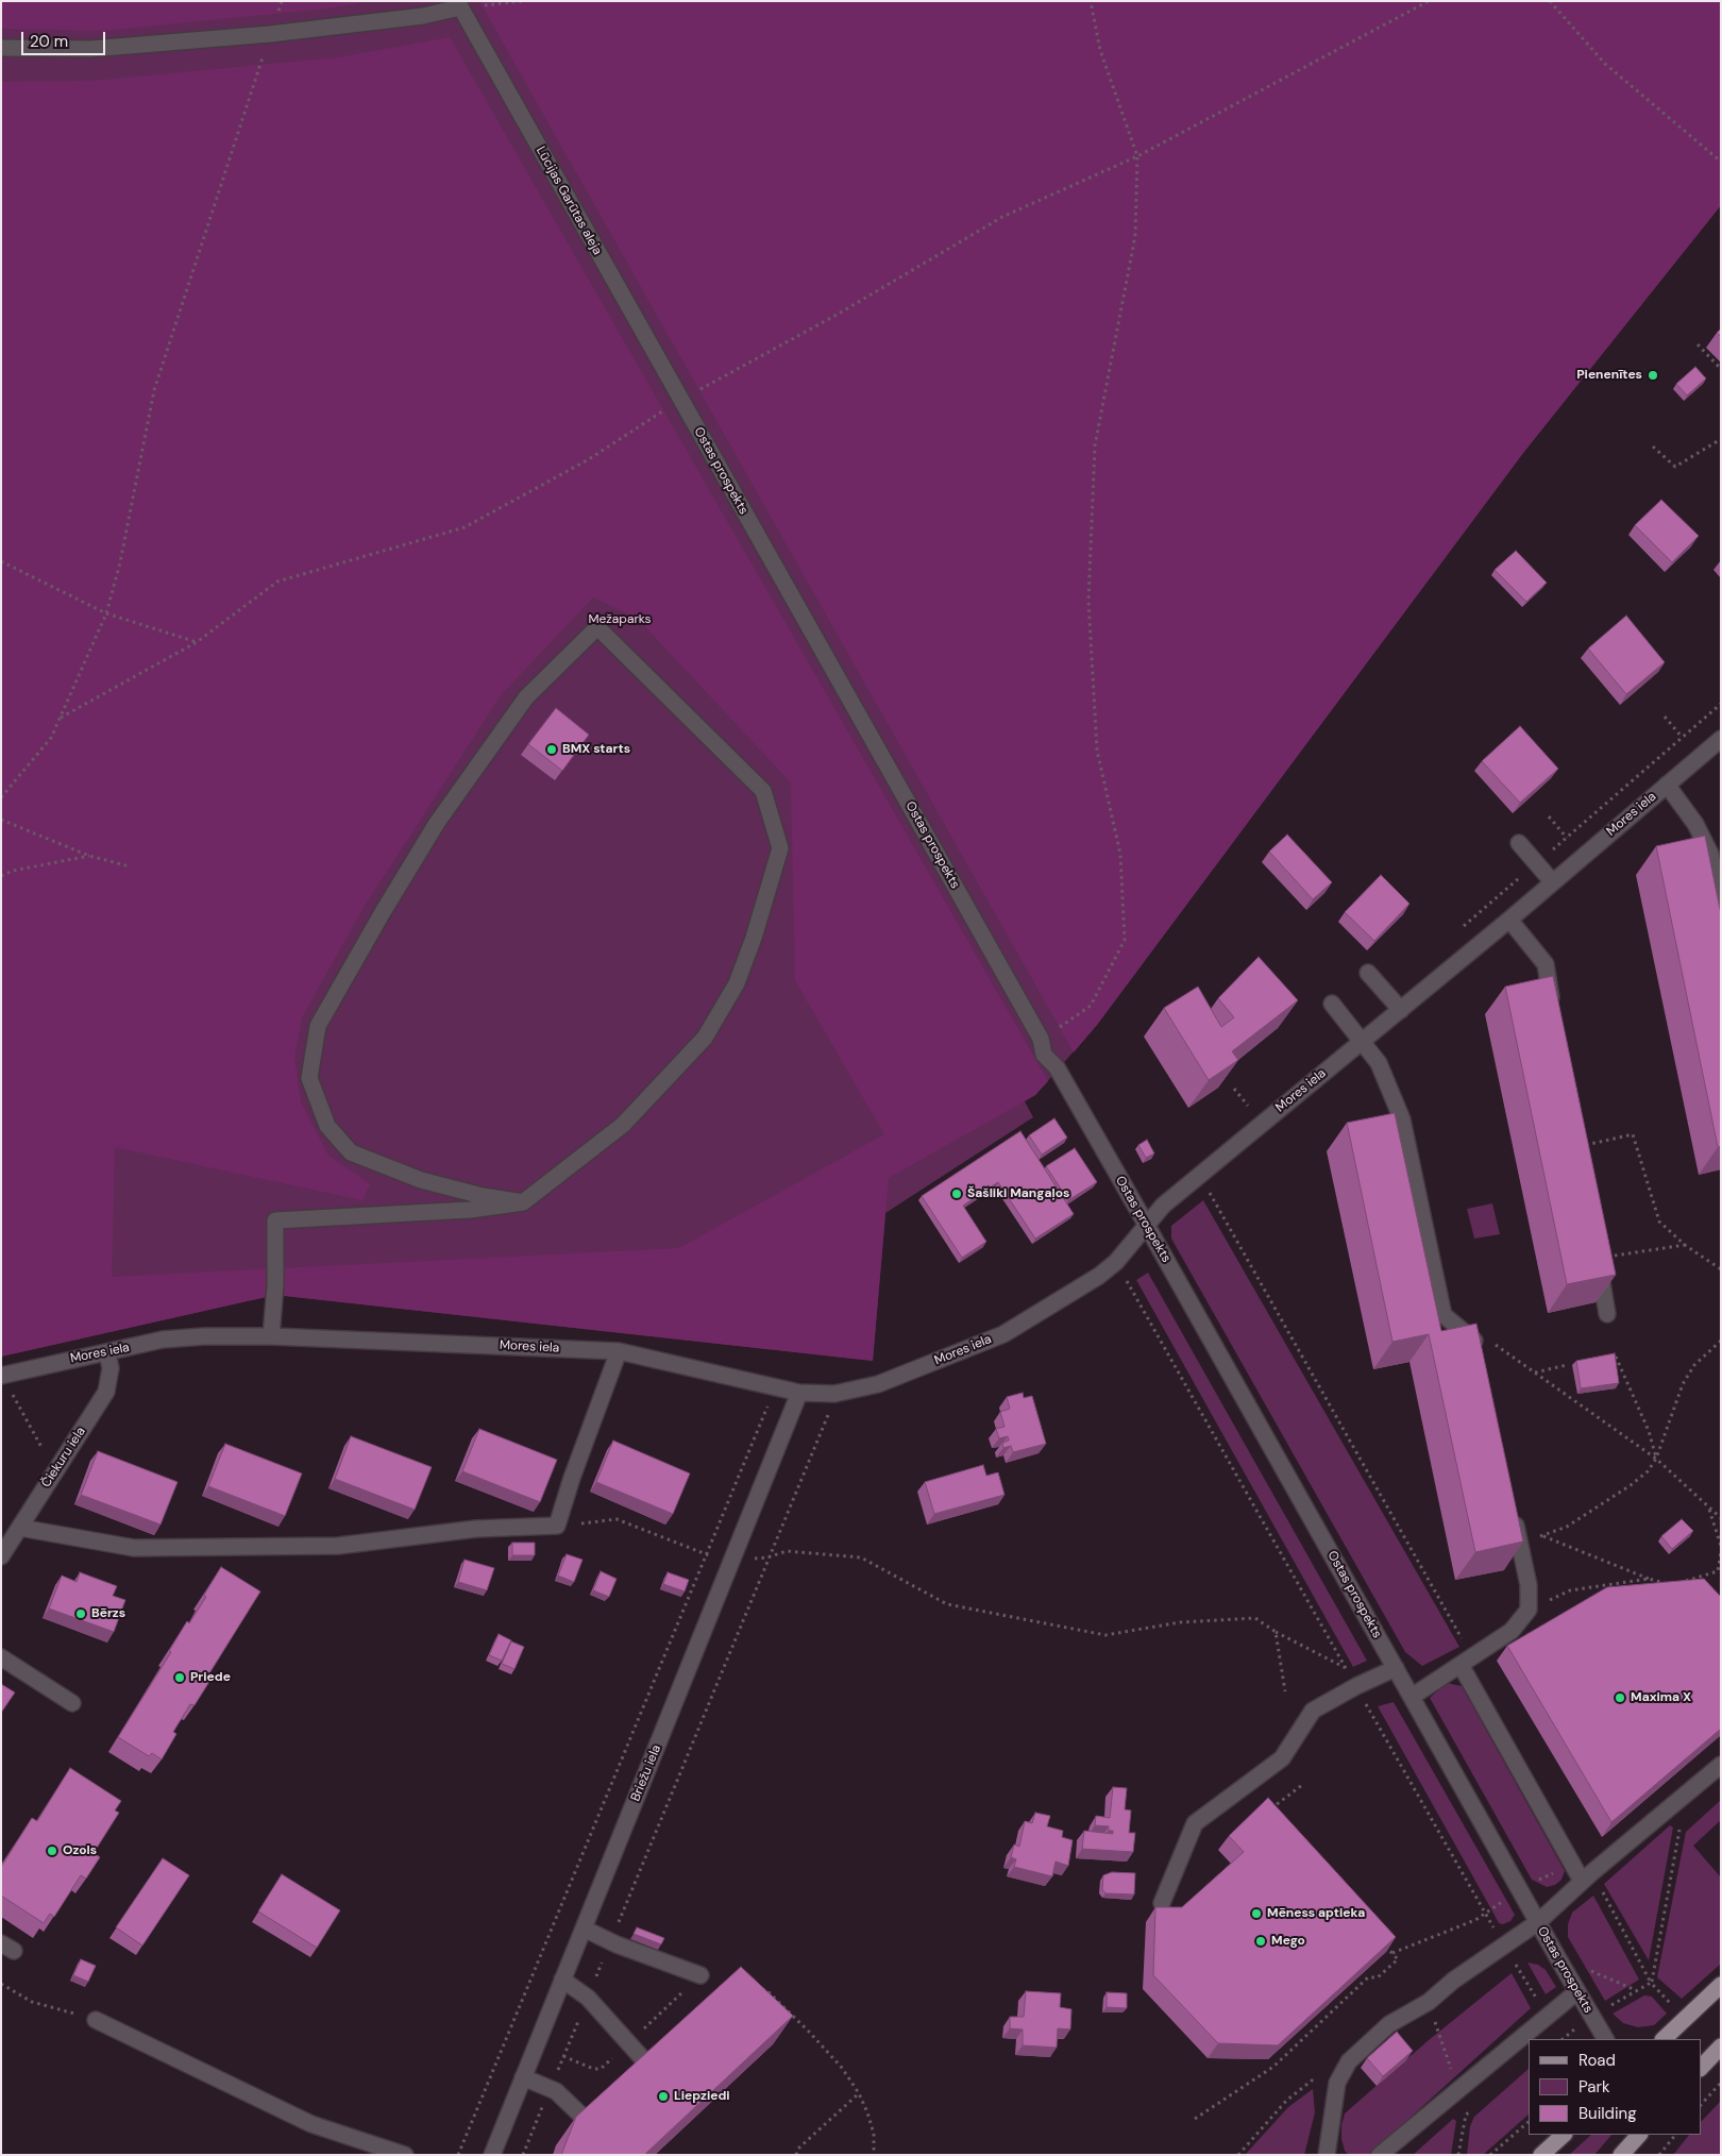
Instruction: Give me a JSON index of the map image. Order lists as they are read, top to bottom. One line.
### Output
{"streets":{"street":["Lūcijas Garūtas aleja","Ostas prospekts","Mores iela","Čiekuru iela","Briežu iela"]},"crossings":[["Lūcijas Garūtas aleja","Ostas prospekts"],["Ostas prospekts","Mores iela"],["Mores iela","Čiekuru iela"],["Mores iela","Briežu iela"]],"parks":["Mežaparks"],"places":["Pienenītes","BMX starts","Šašliki Mangaļos","Bērzs","Priede","Maxima X","Ozols","Mēness aptieka","Mego","Liepziedi"],"legend":["Road","Park","Building"],"scale_bar":"20 m"}
